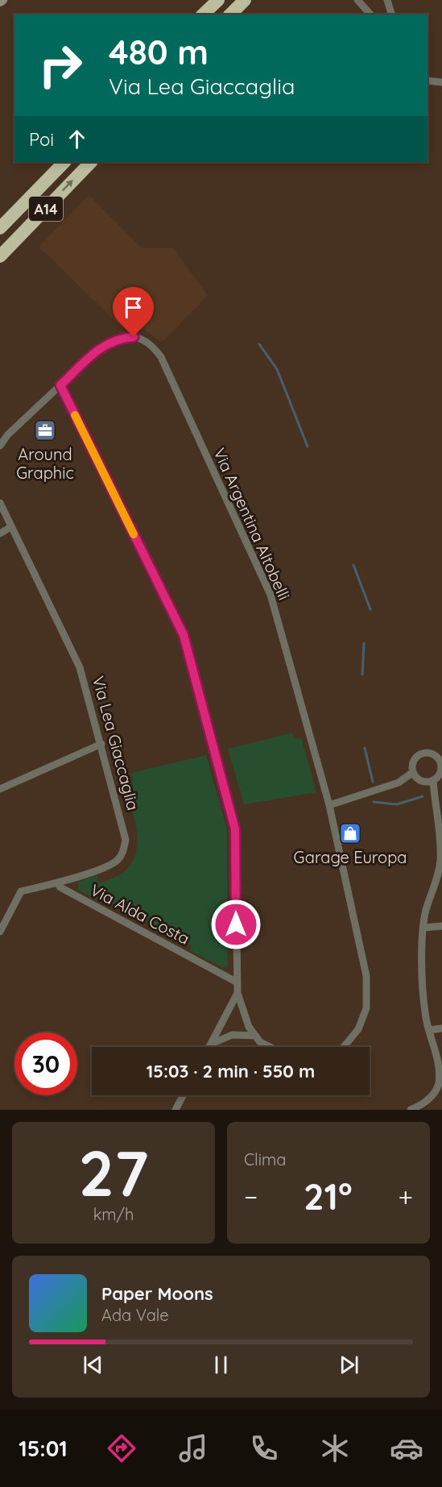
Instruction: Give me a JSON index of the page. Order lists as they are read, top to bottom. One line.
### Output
{"streets":{"highway":["A14"],"street":["Via Argentina Altobelli","Via Lea Giaccaglia","Via Alda Costa"]},"crossings":[["Via Lea Giaccaglia","Via Alda Costa"]],"places":{"office":["Around Graphic"],"shop":["Garage Europa"]},"page":{"turn":["480 m","Via Lea Giaccaglia"],"then":"Poi","limit":"30","trip":"15:03 · 2 min · 550 m","tile":[["27","km/h"],"Clima"],"heat":["−","21°","+"],"song":["Paper Moons","Ada Vale"],"tabs":"15:01"}}
